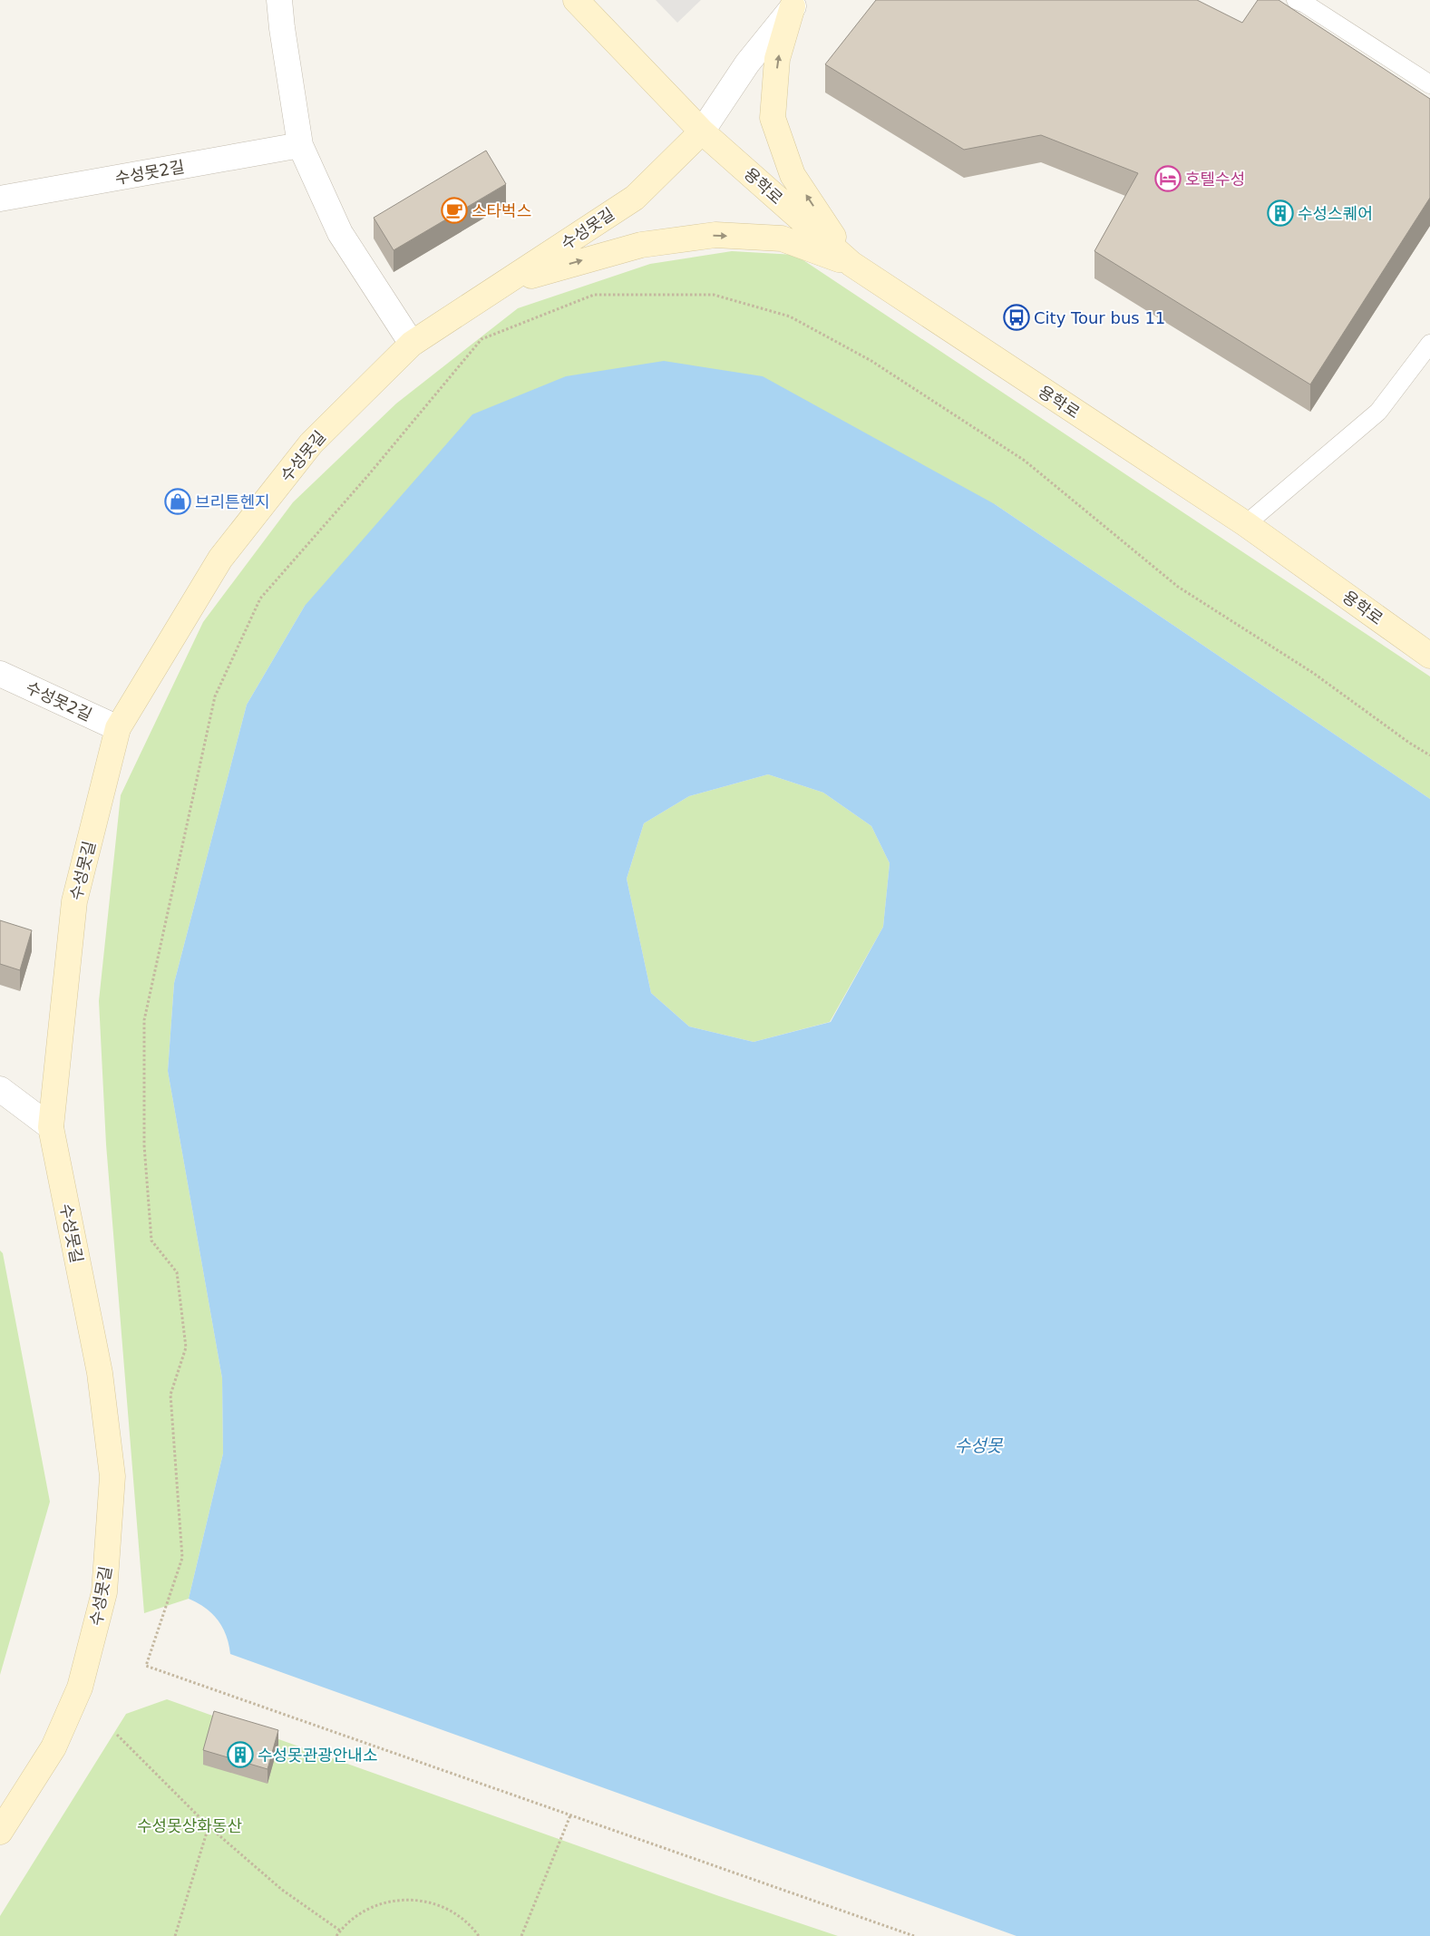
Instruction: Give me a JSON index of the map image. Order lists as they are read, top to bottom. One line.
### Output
{"streets":{"street":["수성못2길","용학로","수성못길"]},"crossings":[["수성못2길","수성못길"],["용학로","수성못길"]],"water":["수성못"],"parks":["수성못상화동산"],"places":{"hotel":["호텔수성"],"cafe":["스타벅스"],"building":["수성스퀘어","수성못관광안내소"],"bus stop":["City Tour bus 11"],"shop":["브리튼헨지"]}}
